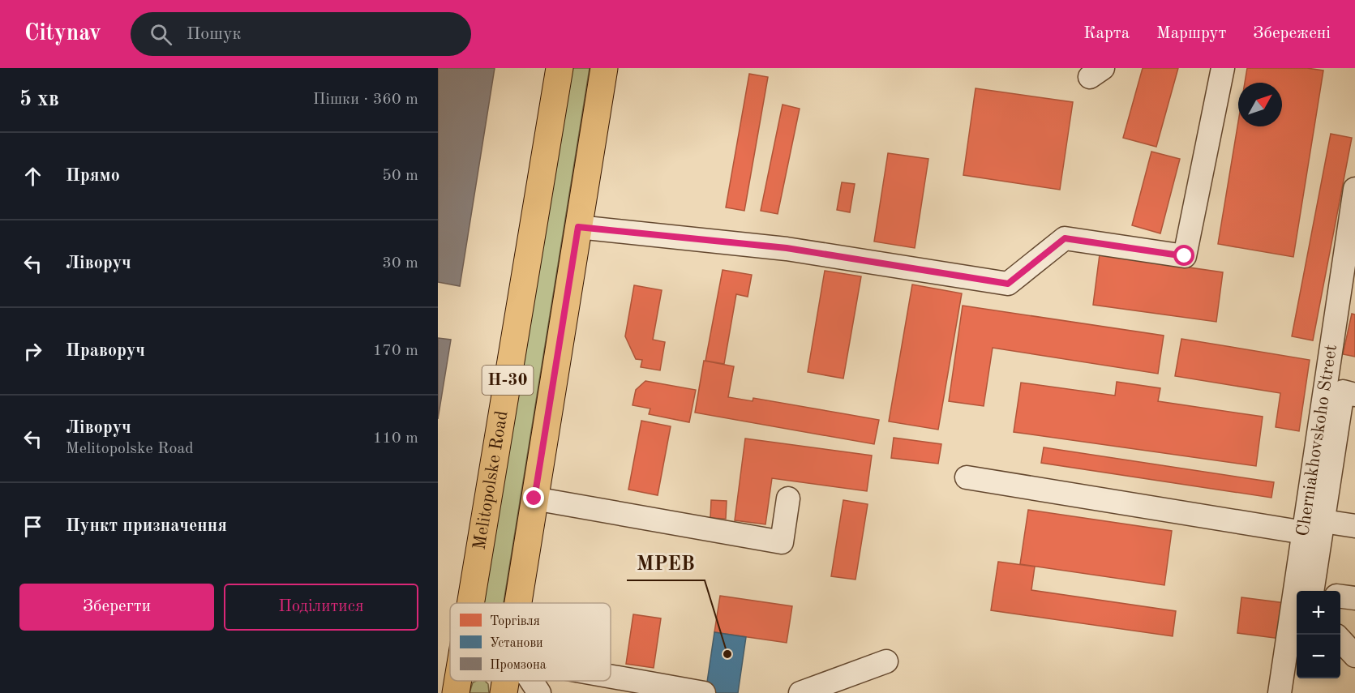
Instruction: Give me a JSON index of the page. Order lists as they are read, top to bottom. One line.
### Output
{"streets":{"main road":["Н-30","Melitopolske Road"],"street":["Cherniakhovskoho Street"]},"places":["МРЕВ"],"legend":["Торгівля","Установи","Промзона"],"north":"top right","page":{"header":"Citynav","search":"Пошук","nav":["Карта","Маршрут","Збережені"],"heading":["5 хв","Пішки · 360 m"],"list":[["Прямо","50 m"],["Ліворуч","30 m"],["Праворуч","170 m"],["Ліворуч","Melitopolske Road","110 m"],"Пункт призначення"],"buttons":["Зберегти","Поділитися"],"map_buttons":["+","−"]}}
